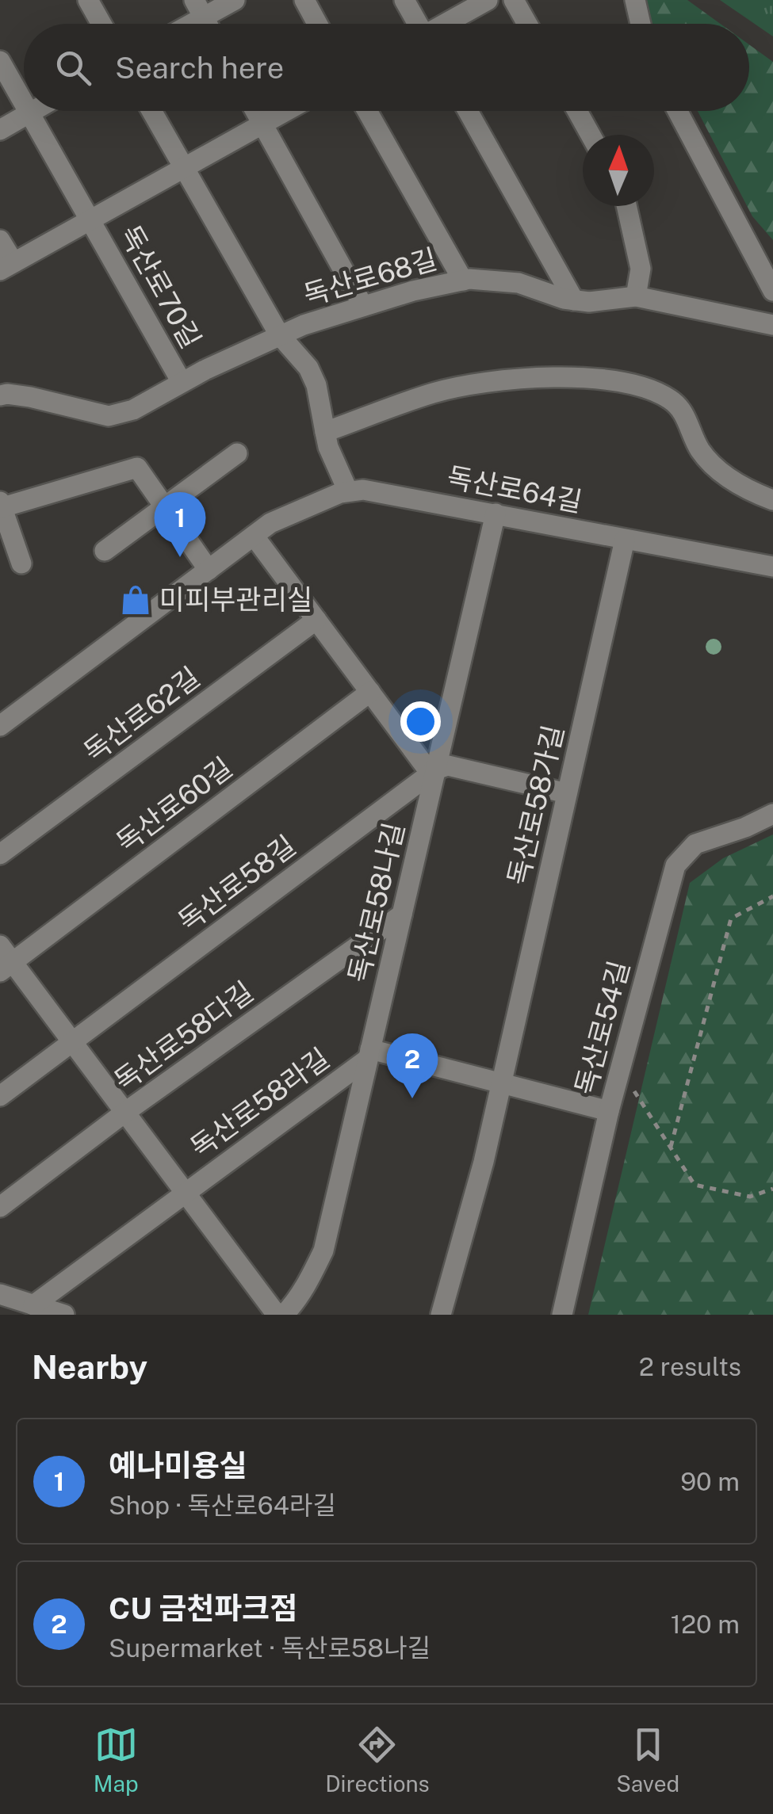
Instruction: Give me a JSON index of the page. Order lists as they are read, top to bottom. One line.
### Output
{"streets":{"street":["독산로68길","독산로70길","독산로64길","독산로62길","독산로60길","독산로58가길","독산로58길","독산로58나길","독산로54길","독산로58다길","독산로58라길"]},"crossings":[["독산로68길","독산로70길"],["독산로64길","독산로58가길"],["독산로64길","독산로58나길"],["독산로58길","독산로58나길"],["독산로58나길","독산로58다길"],["독산로58나길","독산로58라길"],["독산로58다길","독산로58라길"]],"places":{"shop":["미피부관리실"]},"north":"top","page":{"search":"Search here","pins":["1","2"],"heading":["Nearby","2 results"],"list":[{"mark":"1","name":"예나미용실","note":"Shop · 독산로64라길","value":"90 m"},{"mark":"2","name":"CU 금천파크점","note":"Supermarket · 독산로58나길","value":"120 m"}],"nav":["Map","Directions","Saved"]}}
